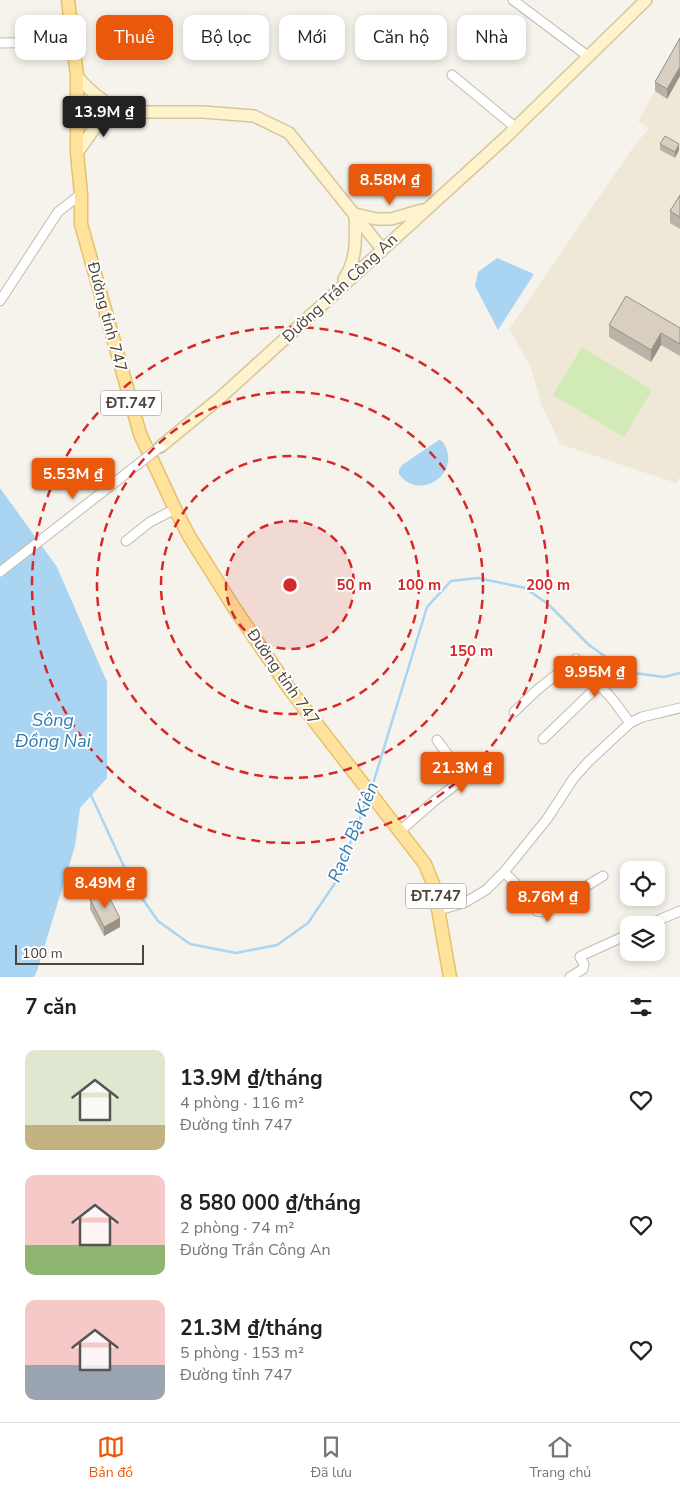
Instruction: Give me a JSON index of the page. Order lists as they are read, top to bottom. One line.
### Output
{"streets":{"main road":["Đường tỉnh 747","ĐT.747"],"street":["Đường Trần Công An"]},"crossings":[["Đường tỉnh 747","ĐT.747"]],"water":["Sông Đồng Nai","Rạch Bà Kiên"],"scale_bar":"100 m","page":{"chip":["Mua","Thuê","Bộ lọc","Mới","Căn hộ","Nhà"],"price":["13.9M ₫","8.58M ₫","5.53M ₫","9.95M ₫","21.3M ₫","8.49M ₫","8.76M ₫"],"scale":"100 m","heading":"7 căn","list":[{"name":"13.9M ₫/tháng","note":"4 phòng · 116 m² · Đường tỉnh 747"},{"name":"8 580 000 ₫/tháng","note":"2 phòng · 74 m² · Đường Trần Công An"},{"name":"21.3M ₫/tháng","note":"5 phòng · 153 m² · Đường tỉnh 747"}],"tabs":["Bản đồ","Đã lưu","Trang chủ"]},"rings":["50 m","100 m","200 m","150 m"]}
